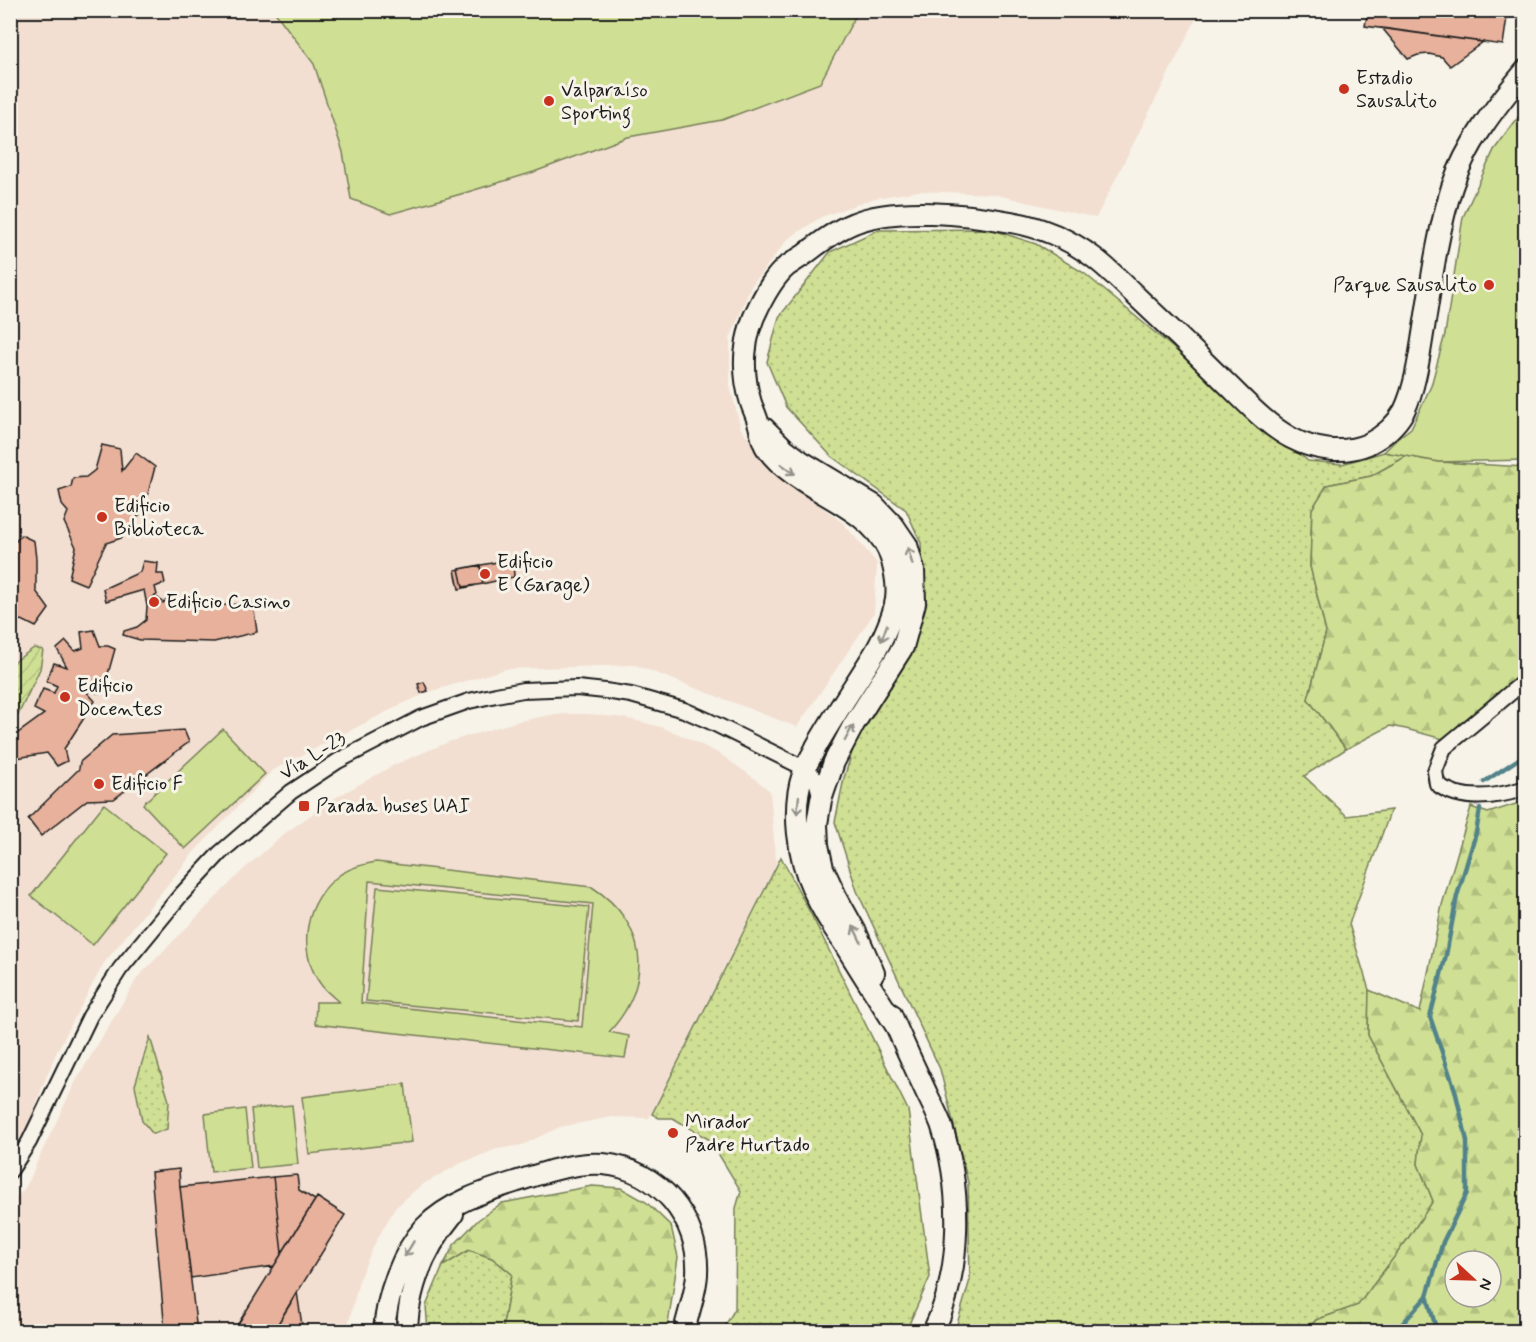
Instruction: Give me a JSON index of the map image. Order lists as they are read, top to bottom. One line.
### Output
{"streets":{"street":["Vía L-23"]},"places":{"other":["Estadio Sausalito","Valparaíso Sporting","Parque Sausalito","Edificio Biblioteca","Edificio E (Garage)","Edificio Casino","Edificio Docentes","Edificio F","Mirador Padre Hurtado"],"transit":["Parada buses UAI"]},"north":"right"}
